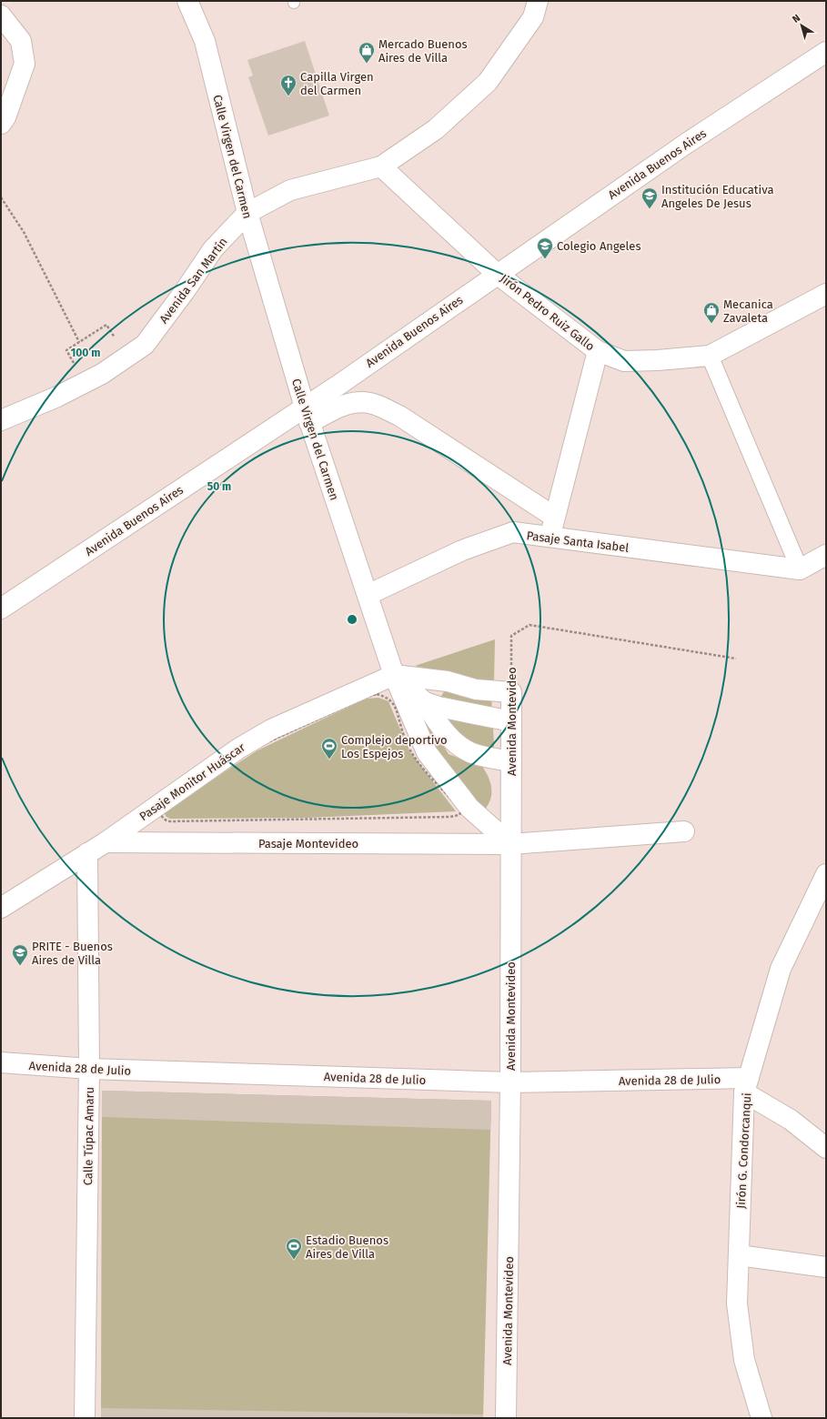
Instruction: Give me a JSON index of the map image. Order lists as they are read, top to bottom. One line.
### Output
{"streets":{"street":["Calle Virgen del Carmen","Avenida Buenos Aires","Avenida San Martín","Jirón Pedro Ruiz Gallo","Pasaje Santa Isabel","Avenida Montevideo","Pasaje Monitor Huáscar","Pasaje Montevideo","Avenida 28 de Julio","Calle Túpac Amaru","Jirón G. Condorcanqui"]},"crossings":[["Calle Virgen del Carmen","Avenida Buenos Aires"],["Calle Virgen del Carmen","Avenida San Martín"],["Calle Virgen del Carmen","Pasaje Santa Isabel"],["Calle Virgen del Carmen","Avenida Montevideo"],["Calle Virgen del Carmen","Pasaje Monitor Huáscar"],["Calle Virgen del Carmen","Pasaje Montevideo"],["Avenida Buenos Aires","Jirón Pedro Ruiz Gallo"],["Avenida San Martín","Jirón Pedro Ruiz Gallo"],["Avenida Montevideo","Pasaje Montevideo"],["Avenida Montevideo","Avenida 28 de Julio"],["Pasaje Monitor Huáscar","Pasaje Montevideo"],["Pasaje Monitor Huáscar","Calle Túpac Amaru"],["Avenida 28 de Julio","Calle Túpac Amaru"],["Avenida 28 de Julio","Jirón G. Condorcanqui"]],"places":{"shop":["Mercado Buenos Aires de Villa","Mecanica Zavaleta"],"church":["Capilla Virgen del Carmen"],"school or university":["Institución Educativa Angeles De Jesus","Colegio Angeles","PRITE - Buenos Aires de Villa"],"sports":["Complejo deportivo Los Espejos","Estadio Buenos Aires de Villa"]},"north":"top left","rings":["100 m","50 m"]}
